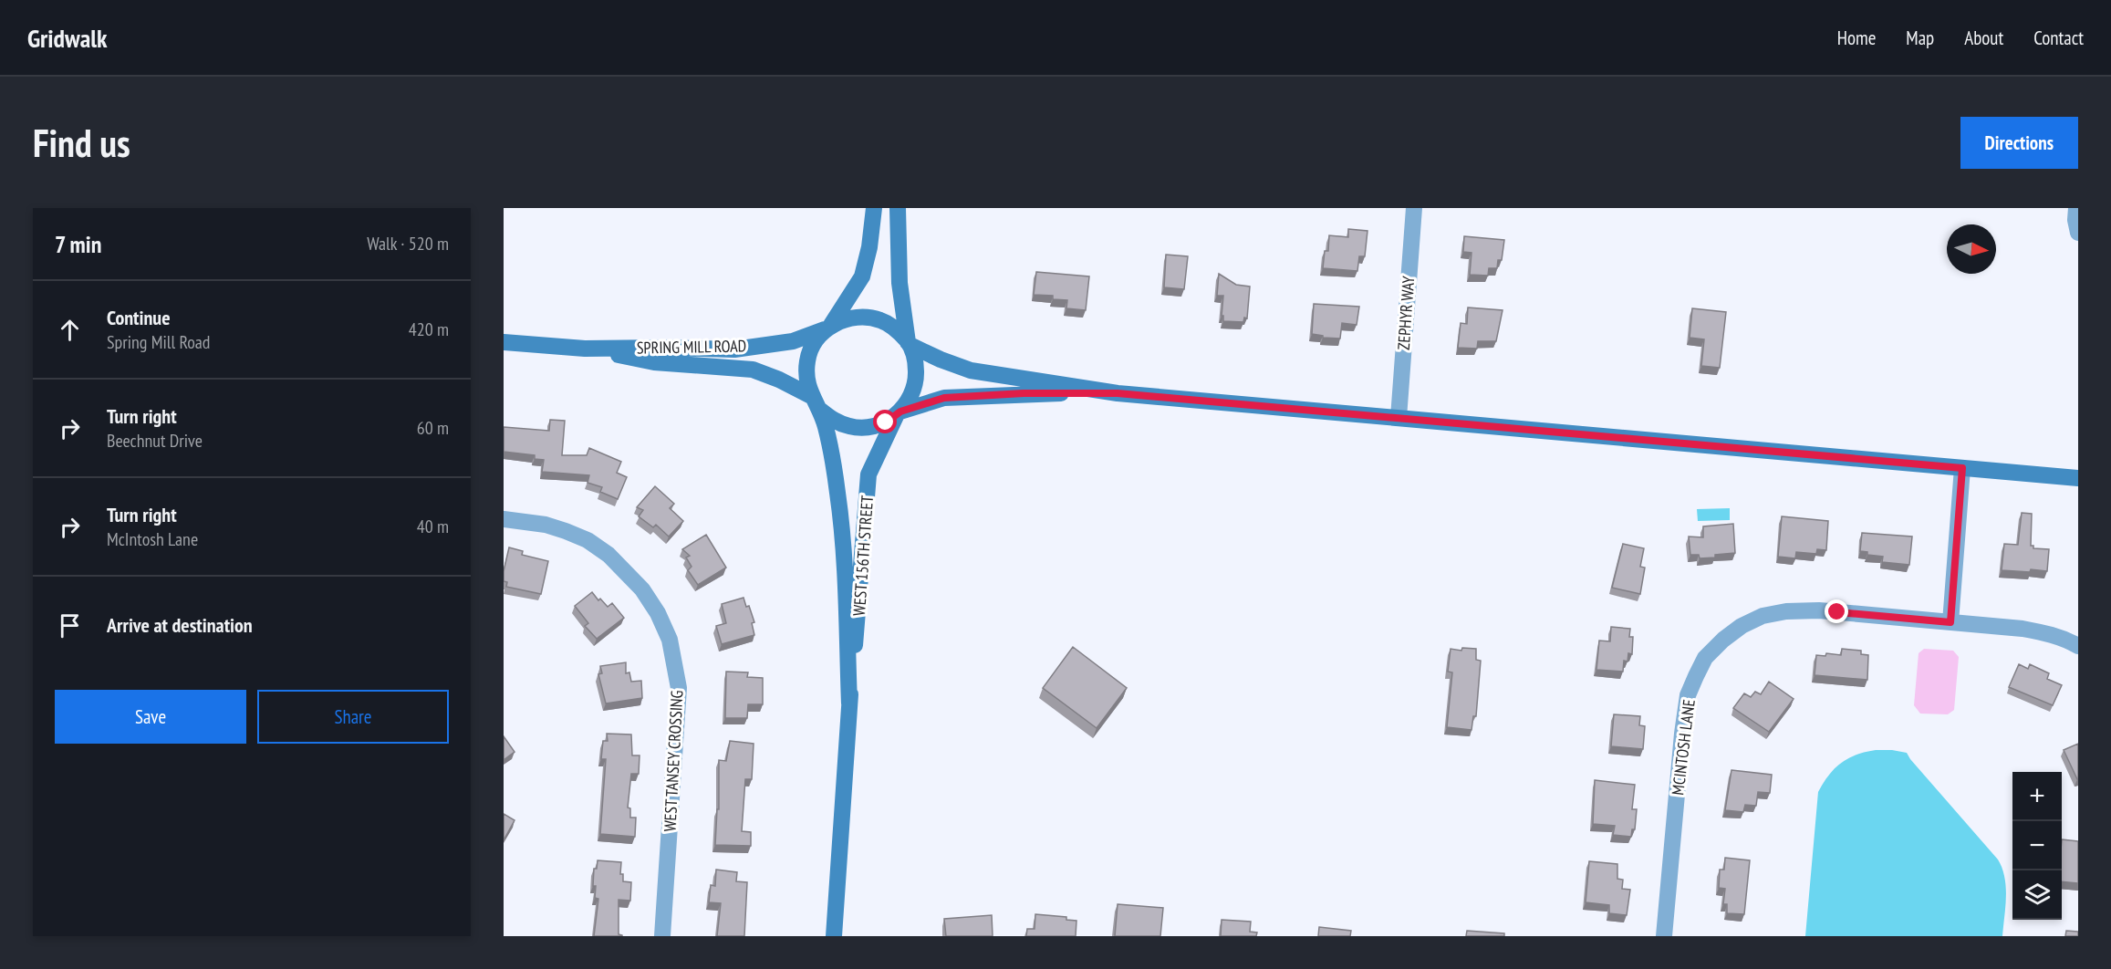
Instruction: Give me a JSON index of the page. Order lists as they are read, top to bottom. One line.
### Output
{"streets":{"street":["ZEPHYR WAY","SPRING MILL ROAD","WEST 156TH STREET","MCINTOSH LANE","WEST TANSEY CROSSING"]},"crossings":[["SPRING MILL ROAD","WEST 156TH STREET"]],"north":"right","page":{"header":"Gridwalk","nav":["Home","Map","About","Contact"],"buttons":["Directions",["Save","Share"]],"title":"Find us","heading":["7 min","Walk · 520 m"],"list":[["Continue","Spring Mill Road","420 m"],["Turn right","Beechnut Drive","60 m"],["Turn right","McIntosh Lane","40 m"],"Arrive at destination"],"map_buttons":["+","−"]}}
